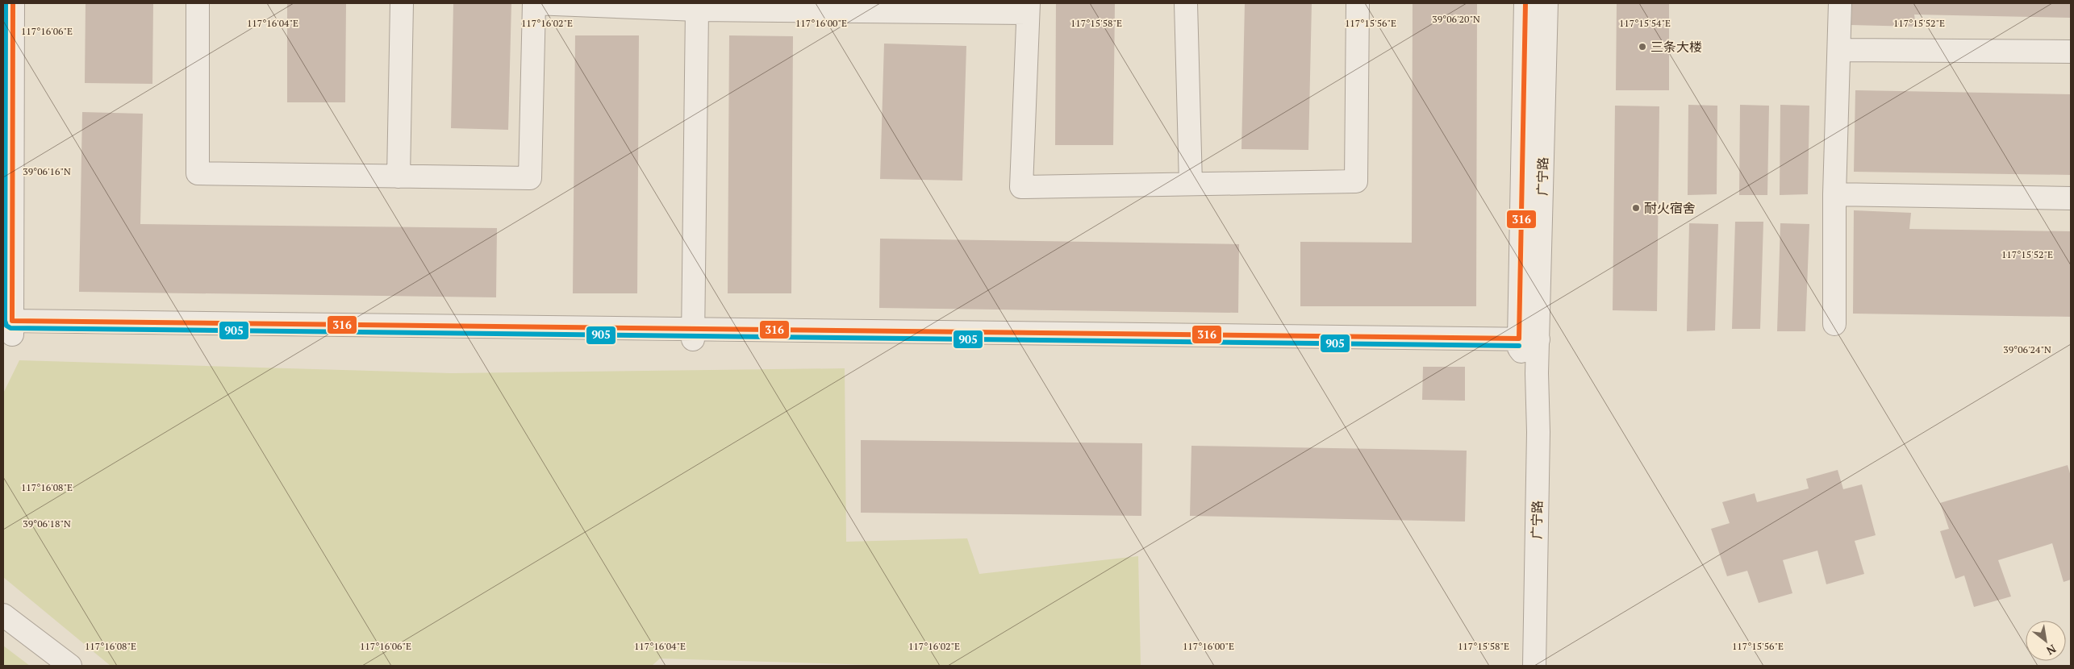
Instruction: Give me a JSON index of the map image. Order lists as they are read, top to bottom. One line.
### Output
{"streets":{"street":["广宁路"]},"places":["三条大楼","耐火宿舍"],"lines":["transit line 316","transit line 905"],"north":"bottom right","coordinates":["39°06'20\"N","117°16'04\"E","117°16'02\"E","117°16'00\"E","117°15'58\"E","117°15'56\"E","117°15'54\"E","117°15'52\"E","117°16'06\"E","39°06'16\"N","39°06'24\"N","117°16'08\"E","39°06'18\"N"]}
